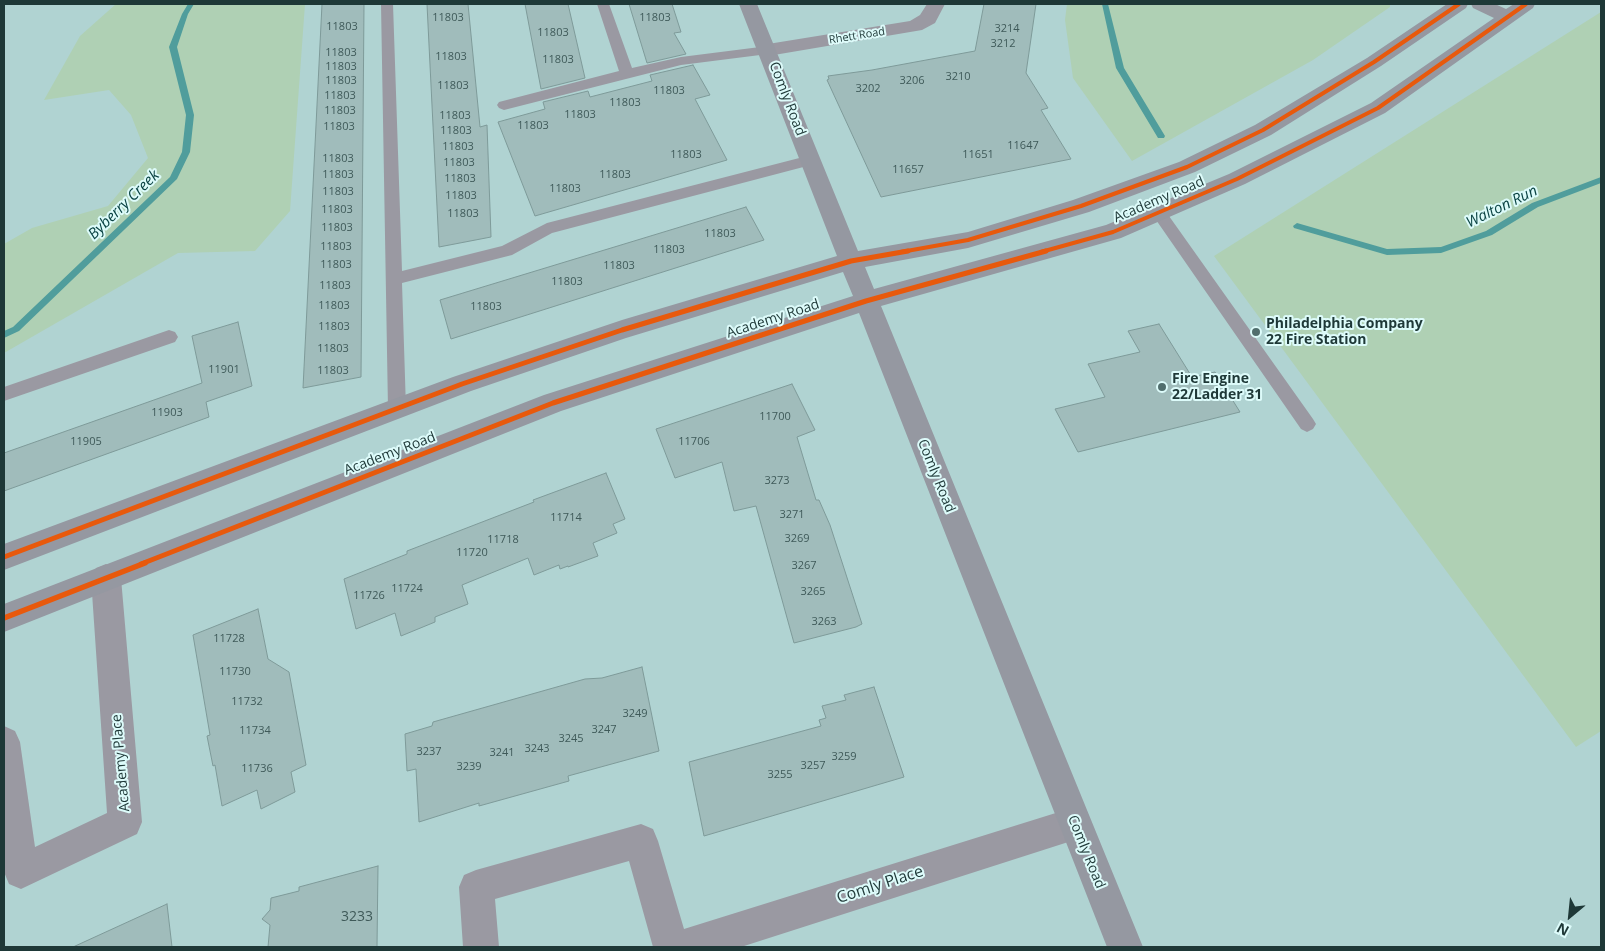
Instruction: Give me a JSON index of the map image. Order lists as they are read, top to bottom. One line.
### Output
{"streets":{"main road":["Comly Road","Academy Road"],"street":["Rhett Road","Academy Place","Comly Place"]},"crossings":[["Rhett Road","Comly Road"],["Comly Road","Academy Road"],["Comly Road","Comly Place"],["Academy Road","Academy Place"]],"water":["Byberry Creek","Walton Run"],"places":["Philadelphia Company 22 Fire Station","Fire Engine 22/Ladder 31"],"house_numbers":["11803","11803","11803","3214","11803","3212","11803","11803","11803","11803","3210","11803","3206","11803","3202","11803","11803","11803","11803","11803","11803","11803","11803","11803","11647","11803","11803","11651","11803","11803","11657","11803","11803","11803","11803","11803","11803","11803","11803","11803","11803","11803","11803","11803","11803","11803","11803","11803","11803","11803","11803","11901","11803","11903","11700","11905","11706","3273","3271","11714","3269","11718","11720","3267","11724","3265","11726","3263","11728","11730","11732","3249","3247","11734","3245","3243","3237","3241","3259","3257","3239","11736","3255","3233"],"north":"bottom left"}
